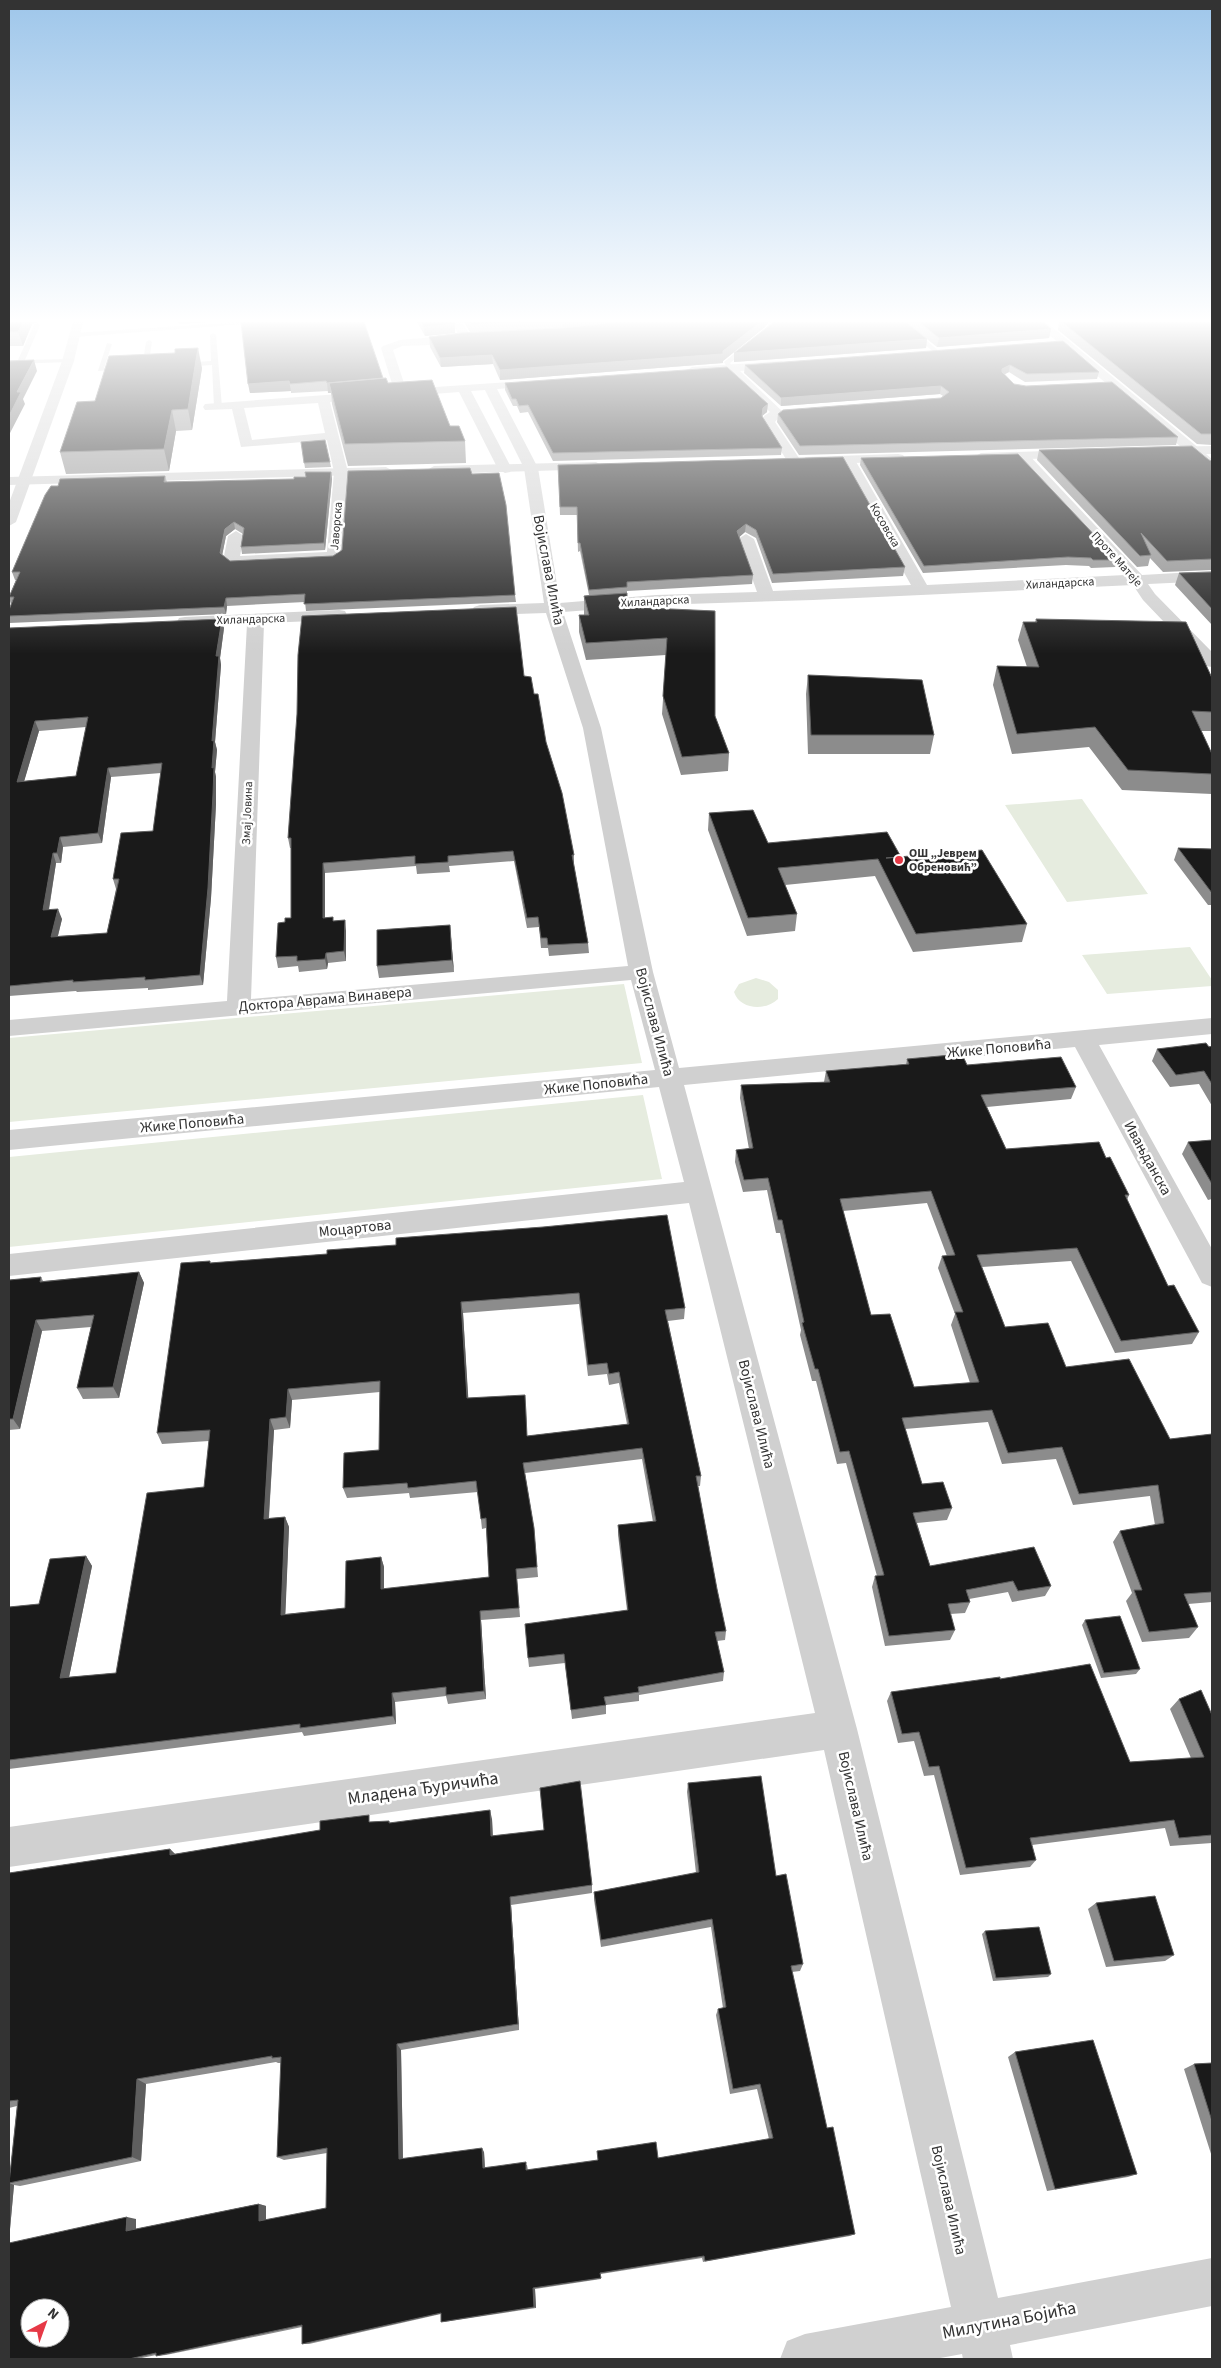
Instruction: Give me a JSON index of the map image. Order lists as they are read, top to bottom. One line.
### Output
{"streets":{"street":["Косовска","Јаворска","Проте Матеје","Војислава Илића","Хиландарска","Змај Јовина","Доктора Аврама Винавера","Жике Поповића","Ивањданска","Моцартова","Младена Ђуричића","Милутина Бојића"]},"crossings":[["Косовска","Хиландарска"],["Проте Матеје","Хиландарска"],["Војислава Илића","Хиландарска"],["Војислава Илића","Доктора Аврама Винавера"],["Војислава Илића","Жике Поповића"],["Војислава Илића","Моцартова"],["Војислава Илића","Младена Ђуричића"],["Војислава Илића","Милутина Бојића"],["Хиландарска","Змај Јовина"],["Змај Јовина","Доктора Аврама Винавера"],["Жике Поповића","Ивањданска"]],"places":["ОШ „Јеврем Обреновић”"],"north":"top right"}
